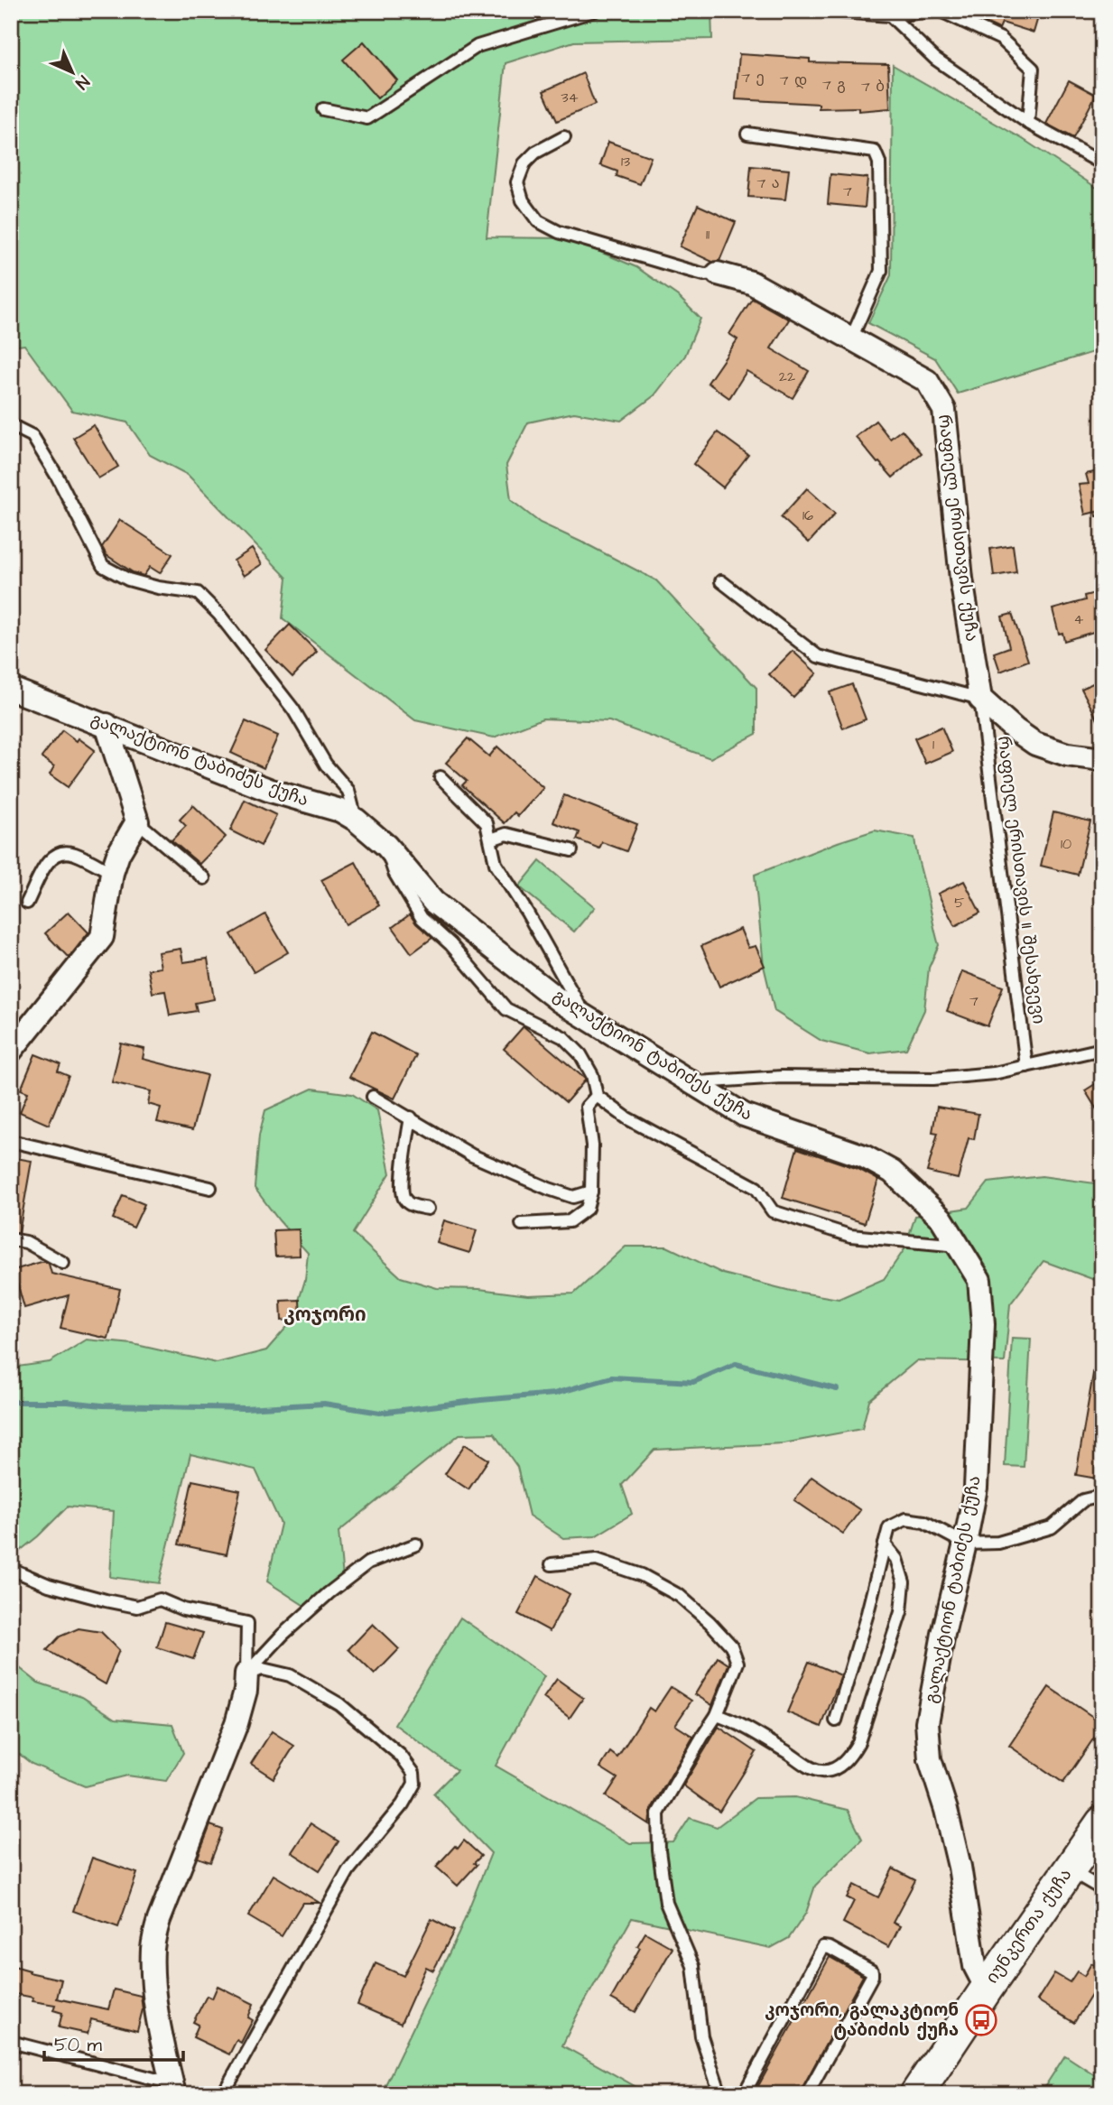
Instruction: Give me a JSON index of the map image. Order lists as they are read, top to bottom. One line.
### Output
{"streets":{"main road":["იუნკერთა ქუჩა"],"street":["რაფიელ ერისთავის ქუჩა","გალაქტიონ ტაბიძეს ქუჩა"],"lane":["რაფიელ ერისთავის II შესახვევი"]},"crossings":[["რაფიელ ერისთავის ქუჩა","რაფიელ ერისთავის II შესახვევი"],["გალაქტიონ ტაბიძეს ქუჩა","იუნკერთა ქუჩა"]],"districts":["კოჯორი"],"places":{"bus stop":["კოჯორი, გალაკტიონ ტაბიძის ქუჩა"]},"house_numbers":["7 ე","7 დ","7 გ","7 ბ","34","13","7 ა","7","11","22","16","4","1","10","5","7"],"scale_bar":"50 m","north":"bottom right"}
